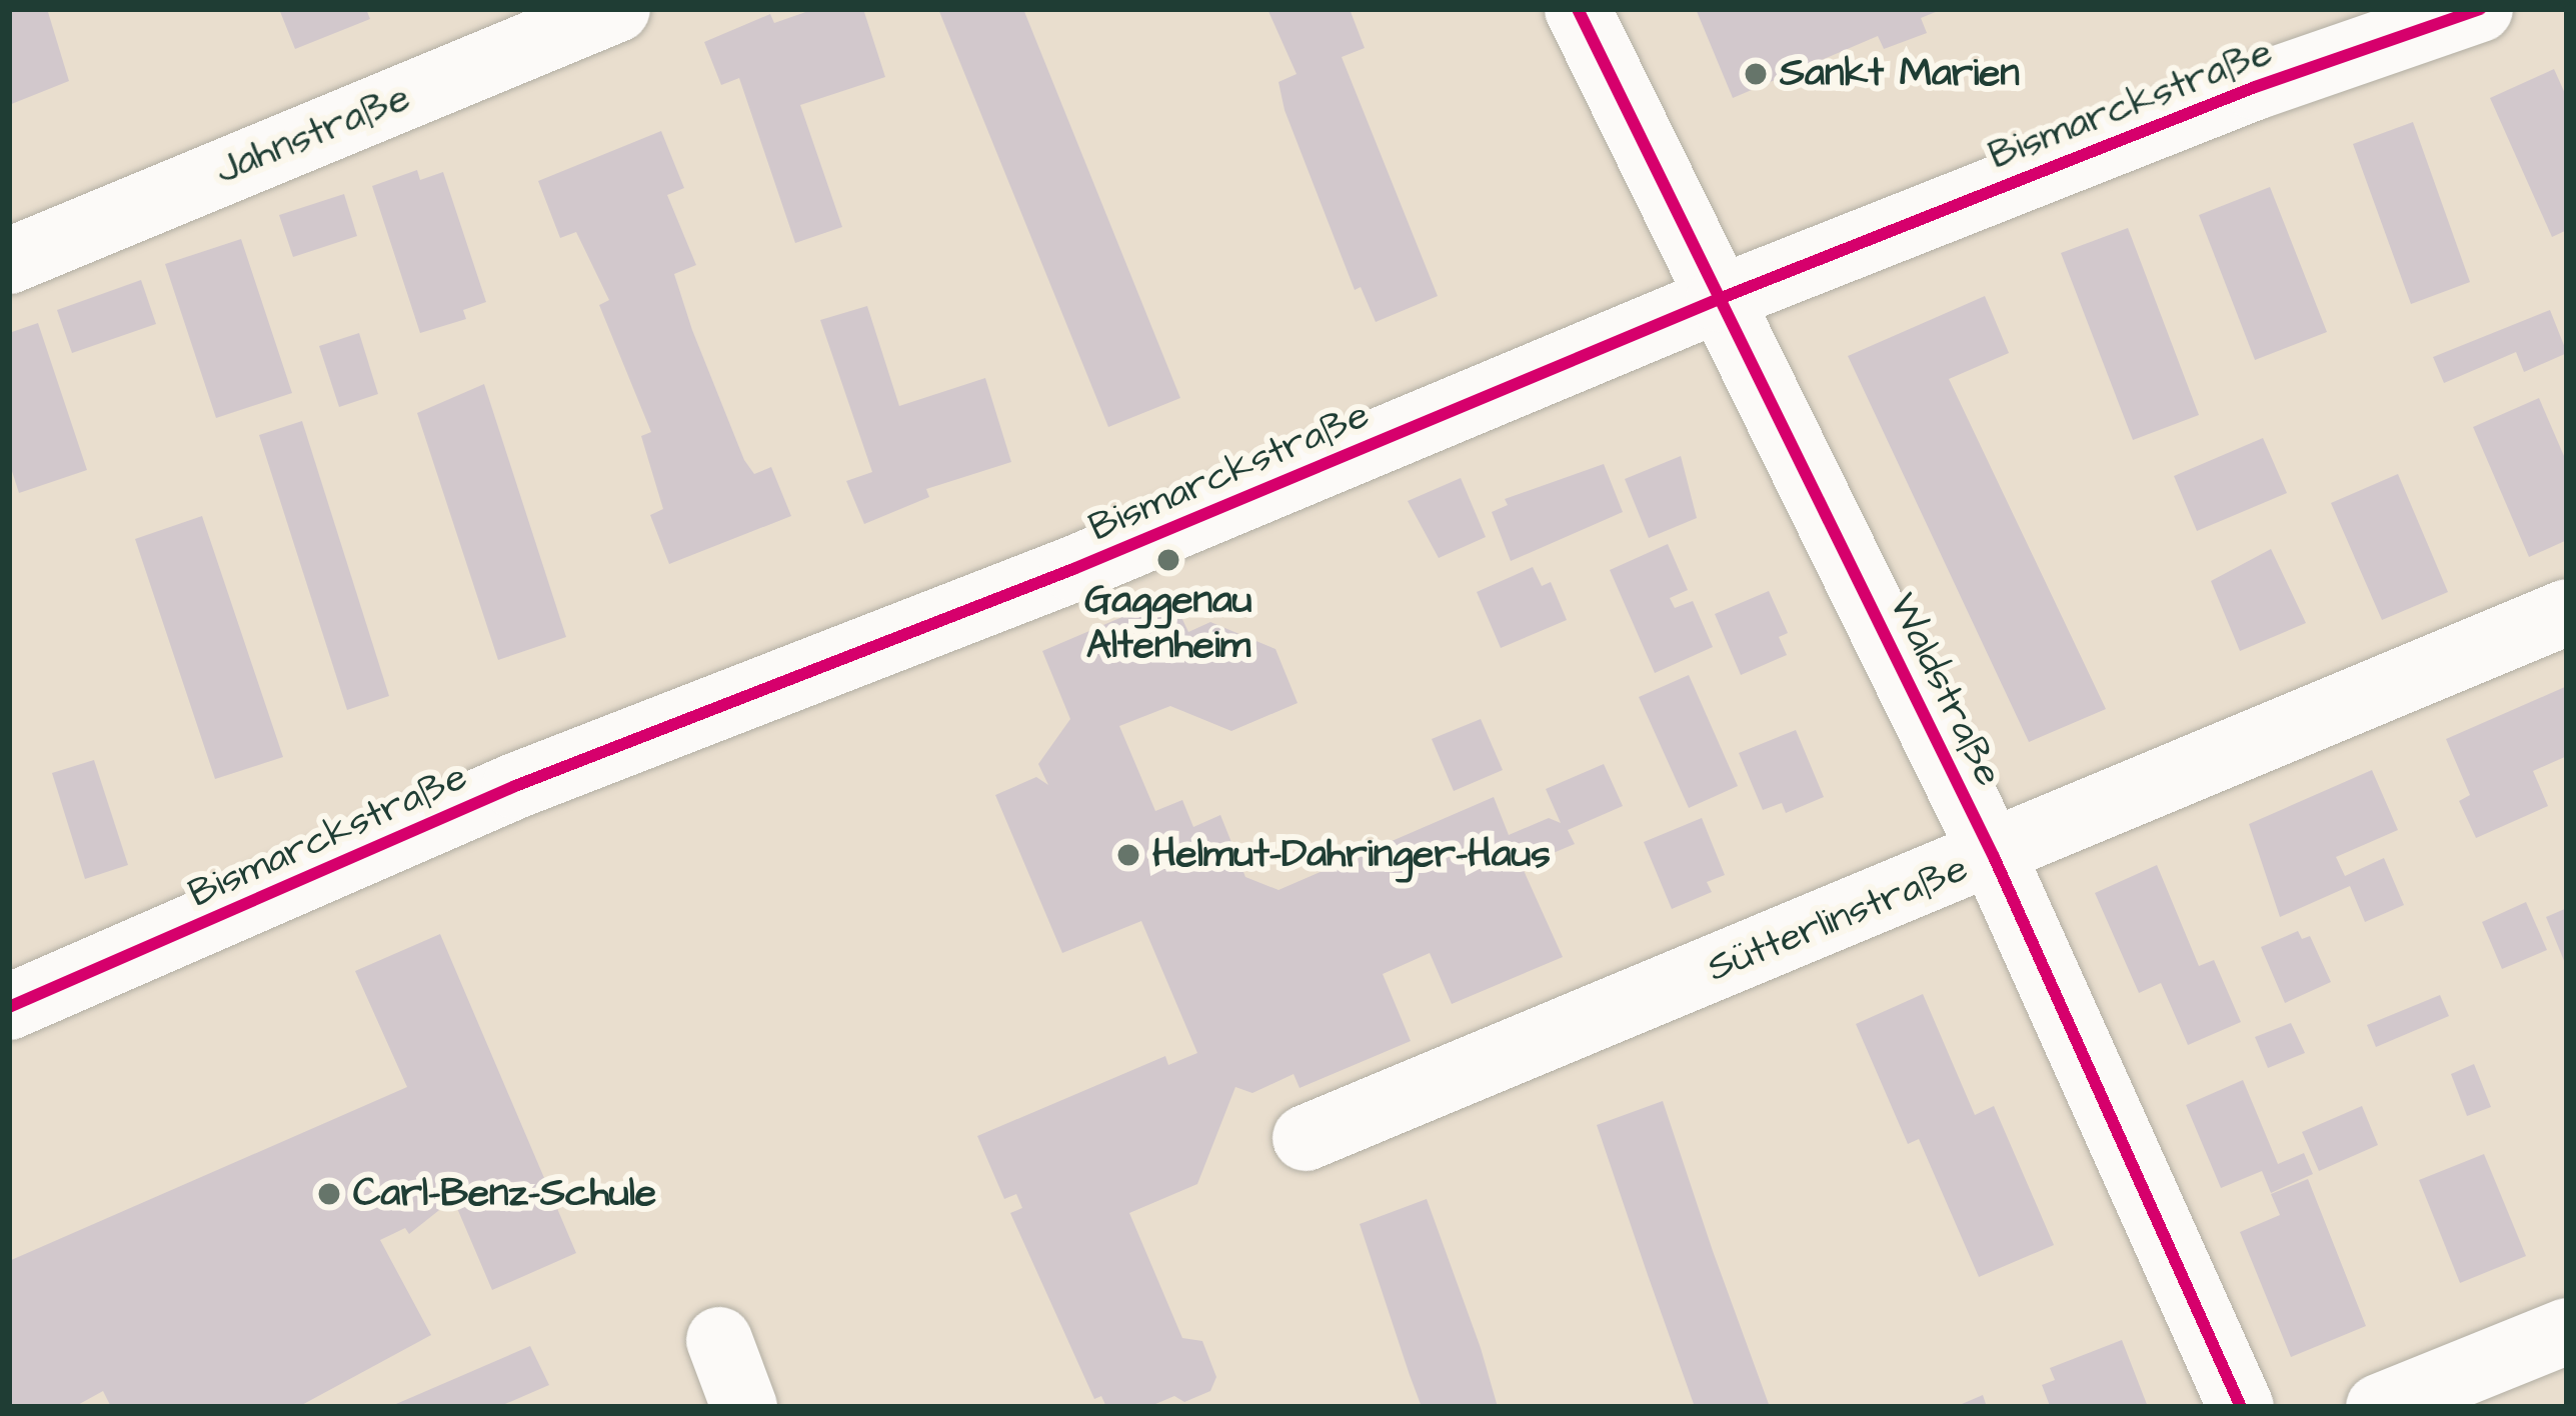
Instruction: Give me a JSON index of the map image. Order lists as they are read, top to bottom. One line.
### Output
{"streets":{"street":["Bismarckstraße","Jahnstraße","Waldstraße","Sütterlinstraße"]},"crossings":[["Bismarckstraße","Waldstraße"],["Waldstraße","Sütterlinstraße"]],"places":["Sankt Marien","Gaggenau Altenheim","Helmut-Dahringer-Haus","Carl-Benz-Schule"]}
